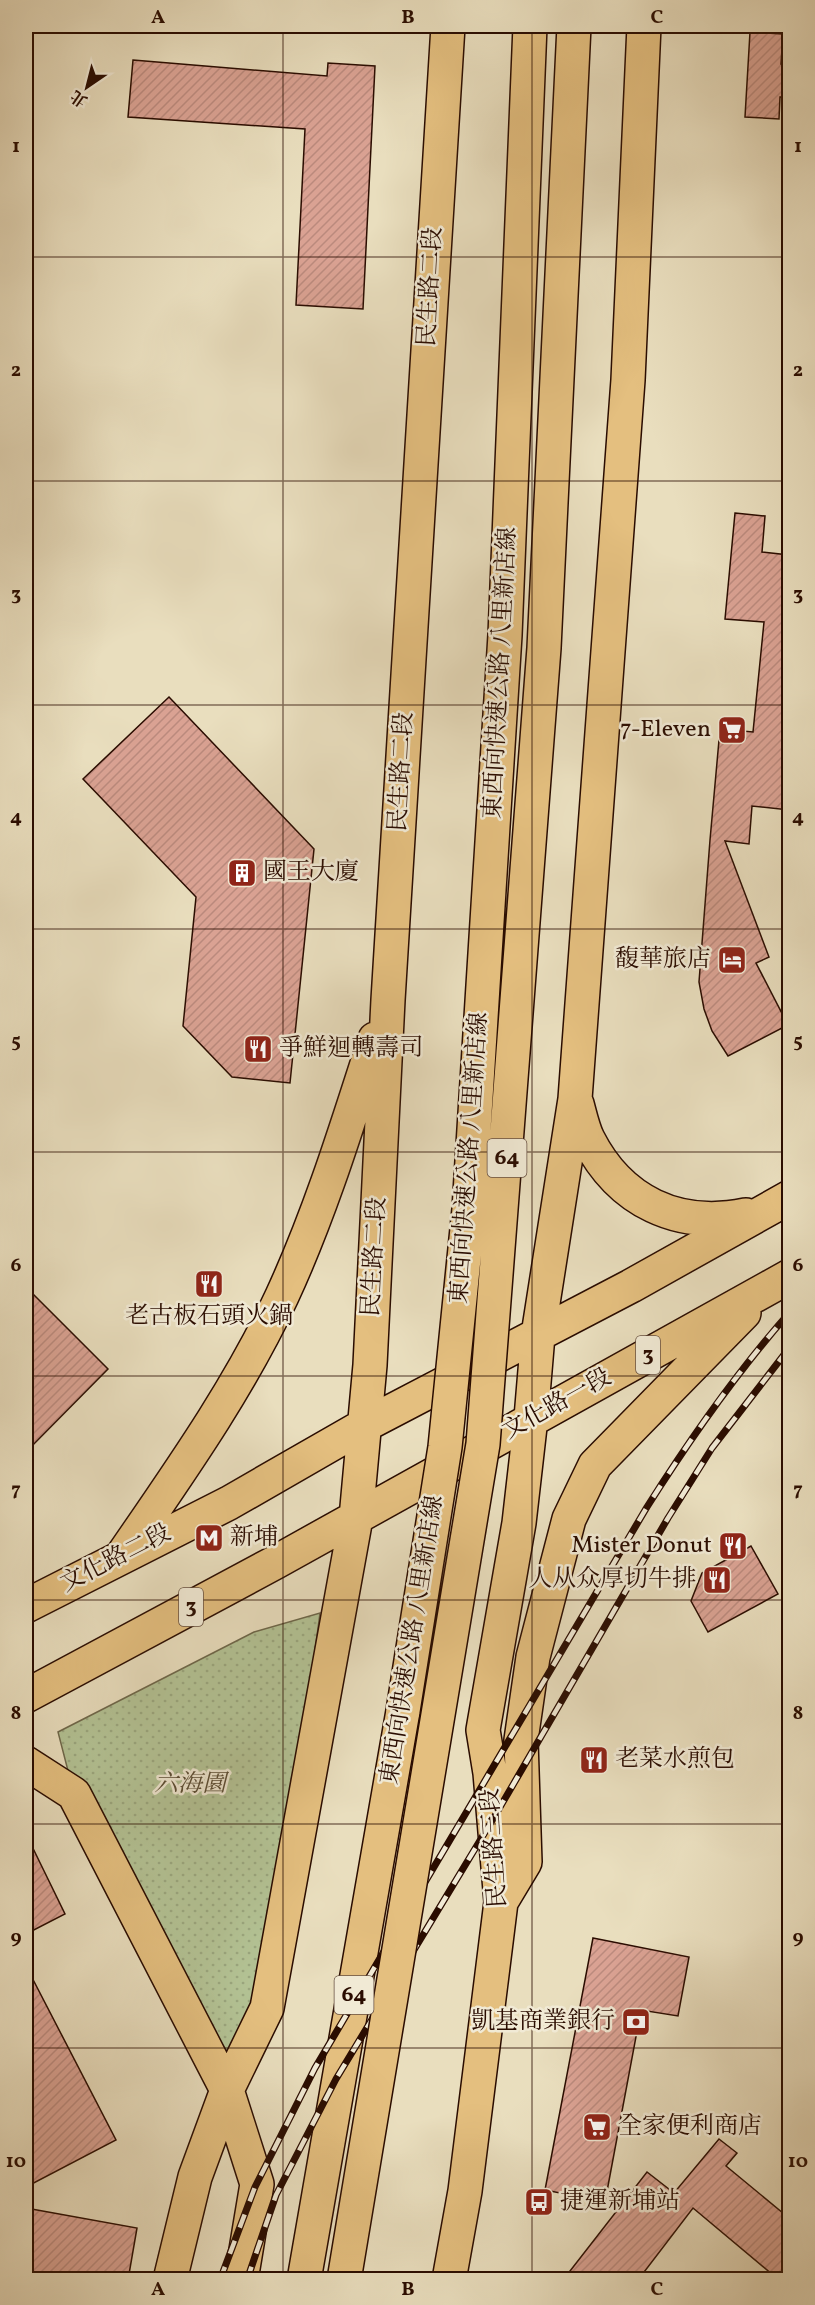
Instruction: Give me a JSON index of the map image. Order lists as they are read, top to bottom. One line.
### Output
{"streets":{"main road":["民生路二段","東西向快速公路 八里新店線","64","3","文化路一段","文化路二段","民生路三段"]},"crossings":[["民生路二段","3"],["民生路二段","文化路一段"],["民生路二段","文化路二段"],["3","文化路一段"],["文化路一段","民生路三段"]],"parks":["六海園"],"places":{"supermarket":["7-Eleven","全家便利商店"],"building":["國王大廈"],"hotel":["馥華旅店"],"restaurant":["爭鮮迴轉壽司","老古板石頭火鍋","Mister Donut","人从众厚切牛排","老菜水煎包"],"metro station":["新埔"],"bank":["凱基商業銀行"],"bus stop":["捷運新埔站"]},"north":"bottom left","grid":{"columns":["A","B","C"],"rows":["1","2","3","4","5","6","7","8","9","10"]}}
